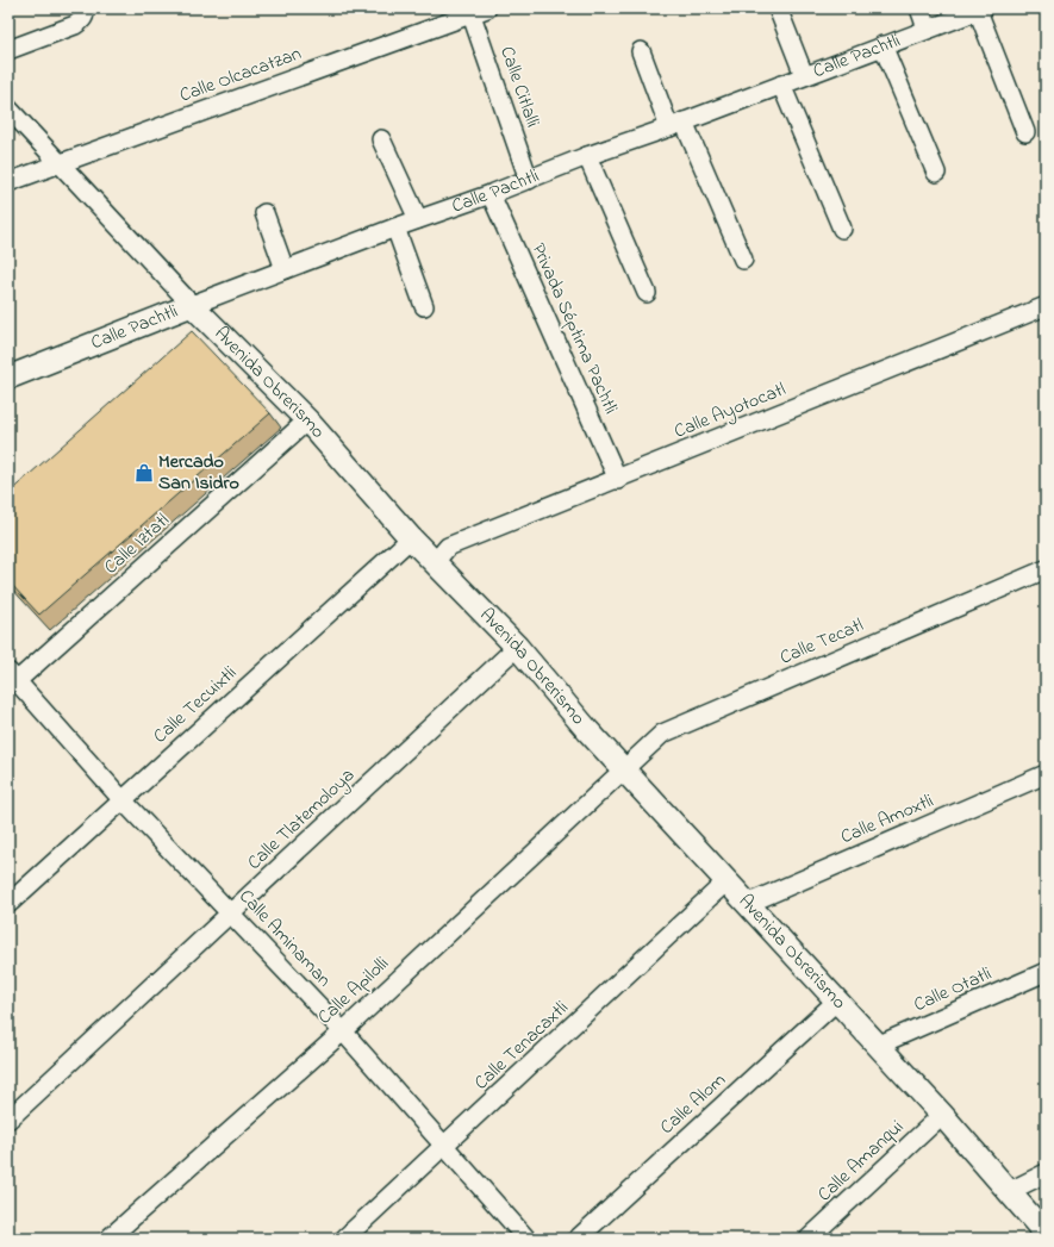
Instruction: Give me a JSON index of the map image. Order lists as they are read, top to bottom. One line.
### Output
{"streets":{"street":["Calle Pachtli","Calle Olcacatzan","Calle Citlalli","Privada Séptima Pachtli","Avenida Obrerismo","Calle Ayotocatl","Calle Iztatl","Calle Tecatl","Calle Tecuixtli","Calle Tlatemoloya","Calle Amoxtli","Calle Aminaman","Calle Otatli","Calle Apilolli","Calle Tenacaxtli","Calle Alom","Calle Amanqui"]},"crossings":[["Calle Pachtli","Calle Citlalli"],["Calle Pachtli","Privada Séptima Pachtli"],["Calle Pachtli","Avenida Obrerismo"],["Calle Olcacatzan","Calle Citlalli"],["Calle Olcacatzan","Avenida Obrerismo"],["Privada Séptima Pachtli","Calle Ayotocatl"],["Avenida Obrerismo","Calle Ayotocatl"],["Avenida Obrerismo","Calle Iztatl"],["Avenida Obrerismo","Calle Tecatl"],["Avenida Obrerismo","Calle Tecuixtli"],["Avenida Obrerismo","Calle Tlatemoloya"],["Avenida Obrerismo","Calle Amoxtli"],["Avenida Obrerismo","Calle Otatli"],["Avenida Obrerismo","Calle Apilolli"],["Avenida Obrerismo","Calle Tenacaxtli"],["Avenida Obrerismo","Calle Alom"],["Avenida Obrerismo","Calle Amanqui"],["Calle Iztatl","Calle Aminaman"],["Calle Tecatl","Calle Apilolli"],["Calle Tecuixtli","Calle Aminaman"],["Calle Tlatemoloya","Calle Aminaman"],["Calle Aminaman","Calle Apilolli"],["Calle Aminaman","Calle Tenacaxtli"]],"places":{"shop":["Mercado San Isidro"]}}
